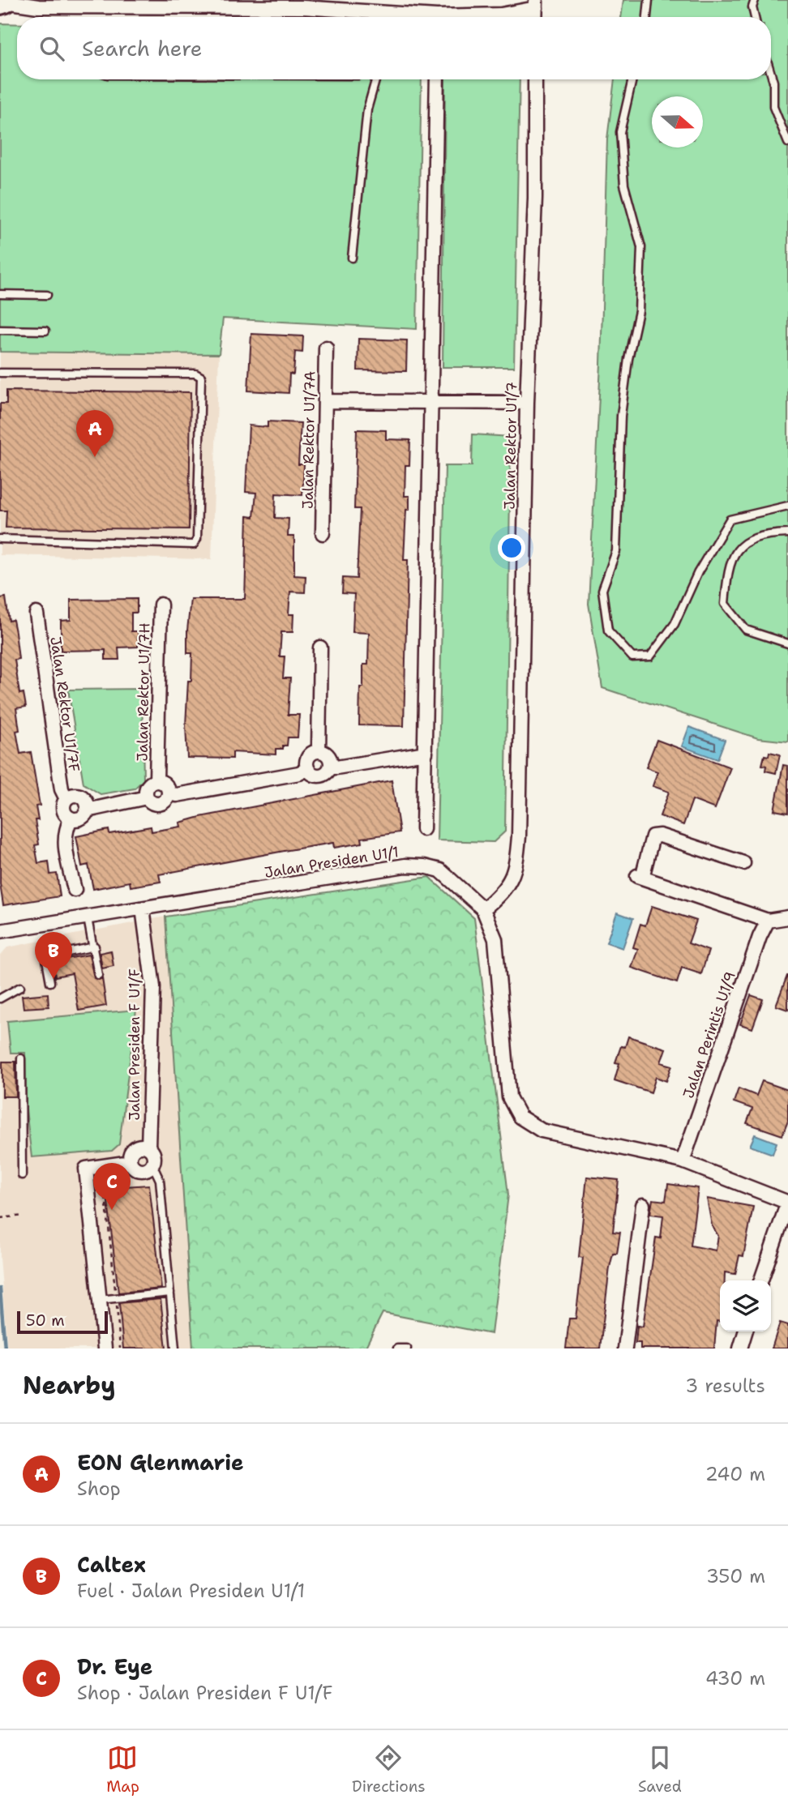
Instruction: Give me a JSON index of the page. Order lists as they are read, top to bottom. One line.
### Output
{"streets":{"street":["Jalan Rektor U1/7A","Jalan Rektor U1/7","Jalan Rektor U1/7H","Jalan Rektor U1/7F","Jalan Presiden U1/1","Jalan Perintis U1/9","Jalan Presiden F U1/F"]},"crossings":[["Jalan Rektor U1/7","Jalan Presiden U1/1"],["Jalan Presiden U1/1","Jalan Perintis U1/9"],["Jalan Presiden U1/1","Jalan Presiden F U1/F"]],"scale_bar":"50 m","north":"right","page":{"search":"Search here","pins":["A","B","C"],"scale":"50 m","heading":["Nearby","3 results"],"list":[{"mark":"A","name":"EON Glenmarie","note":"Shop","value":"240 m"},{"mark":"B","name":"Caltex","note":"Fuel · Jalan Presiden U1/1","value":"350 m"},{"mark":"C","name":"Dr. Eye","note":"Shop · Jalan Presiden F U1/F","value":"430 m"}],"nav":["Map","Directions","Saved"]}}
